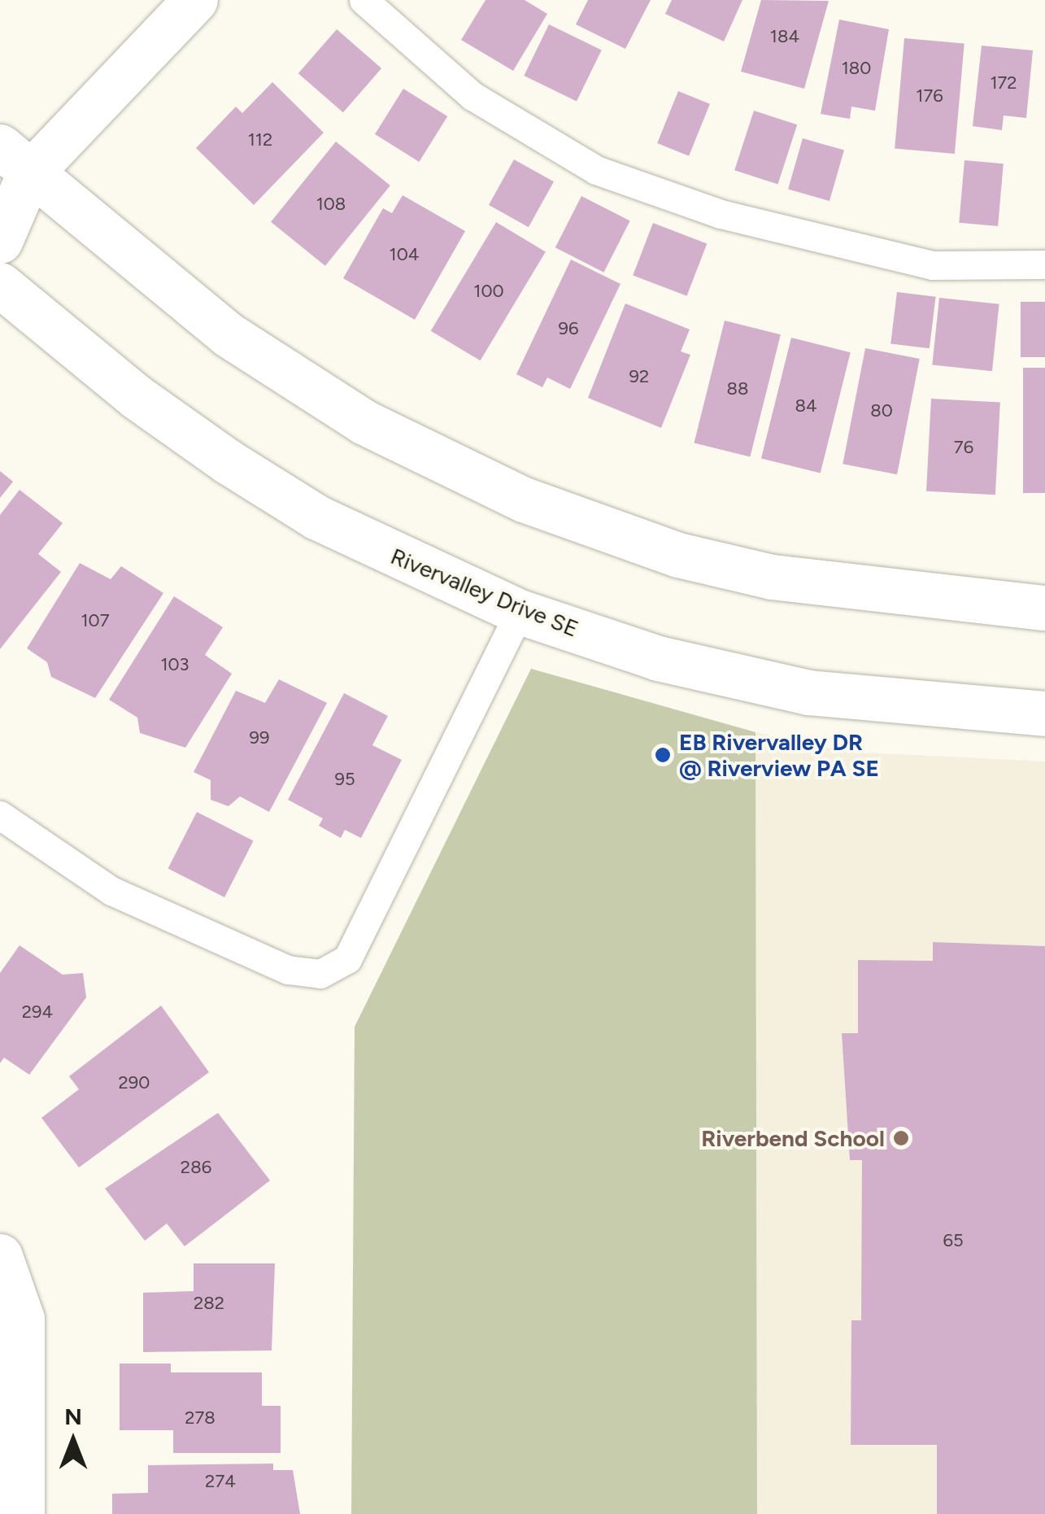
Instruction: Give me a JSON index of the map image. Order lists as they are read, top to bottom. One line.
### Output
{"streets":{"street":["Rivervalley Drive SE"]},"places":["EB Rivervalley DR @ Riverview PA SE","Riverbend School"],"house_numbers":["184","180","172","176","112","108","104","100","96","92","88","84","80","76","107","103","99","95","294","290","286","65","282","278","274"],"north":"top"}
